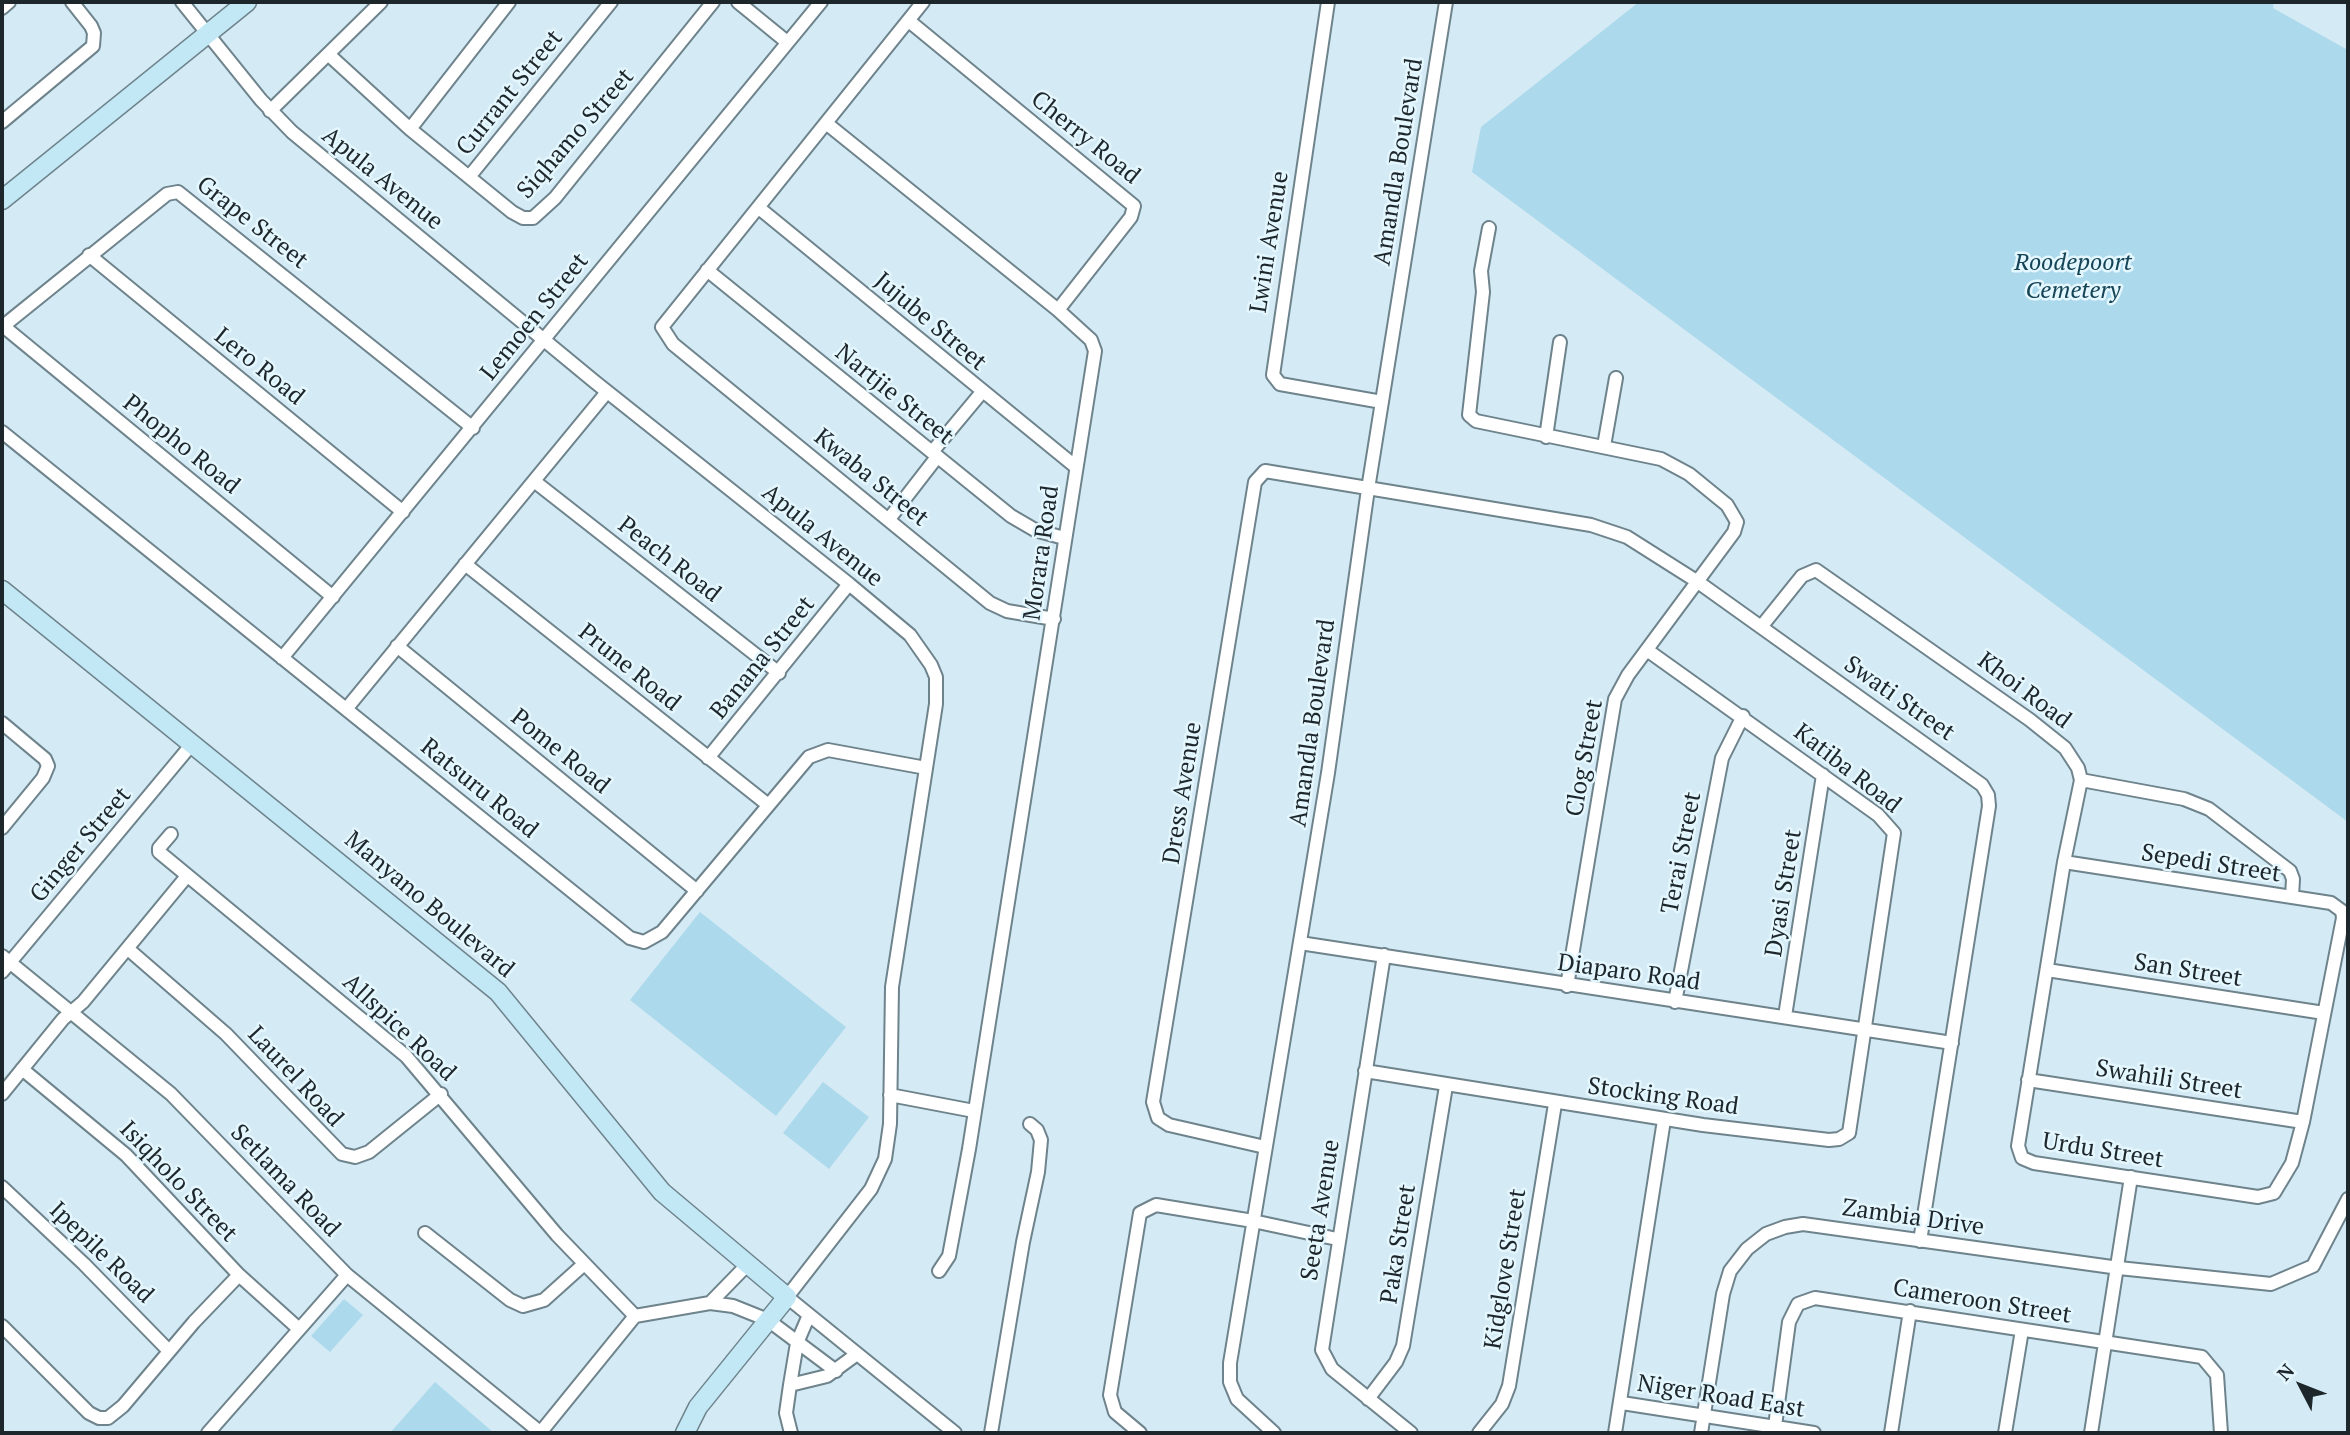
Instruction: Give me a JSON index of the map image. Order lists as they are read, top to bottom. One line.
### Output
{"streets":{"street":["Currant Street","Siqhamo Street","Cherry Road","Amandla Boulevard","Apula Avenue","Grape Street","Lwini Avenue","Lemoen Street","Jujube Street","Lero Road","Nartjie Street","Phopho Road","Kwaba Street","Morara Road","Peach Road","Banana Street","Prune Road","Khoi Road","Swati Street","Pome Road","Clog Street","Katiba Road","Ratsuru Road","Dress Avenue","Ginger Street","Terai Street","Sepedi Street","Dyasi Street","Manyano Boulevard","San Street","Diaparo Road","Allspice Road","Laurel Road","Swahili Street","Stocking Road","Urdu Street","Setlama Road","Isiqholo Street","Seeta Avenue","Zambia Drive","Paka Street","Ipepile Road","Kidglove Street","Cameroon Street","Niger Road East"]},"crossings":[["Currant Street","Siqhamo Street"],["Cherry Road","Morara Road"],["Amandla Boulevard","Lwini Avenue"],["Amandla Boulevard","Swati Street"],["Amandla Boulevard","Dress Avenue"],["Amandla Boulevard","Diaparo Road"],["Apula Avenue","Lemoen Street"],["Apula Avenue","Banana Street"],["Apula Avenue","Ratsuru Road"],["Apula Avenue","Manyano Boulevard"],["Grape Street","Lemoen Street"],["Grape Street","Lero Road"],["Grape Street","Phopho Road"],["Lemoen Street","Lero Road"],["Lemoen Street","Phopho Road"],["Lemoen Street","Ratsuru Road"],["Jujube Street","Morara Road"],["Nartjie Street","Kwaba Street"],["Nartjie Street","Morara Road"],["Kwaba Street","Morara Road"],["Peach Road","Banana Street"],["Banana Street","Prune Road"],["Prune Road","Ratsuru Road"],["Khoi Road","Swati Street"],["Khoi Road","Urdu Street"],["Swati Street","Clog Street"],["Swati Street","Dress Avenue"],["Swati Street","Diaparo Road"],["Swati Street","Zambia Drive"],["Pome Road","Ratsuru Road"],["Clog Street","Katiba Road"],["Clog Street","Diaparo Road"],["Katiba Road","Terai Street"],["Katiba Road","Dyasi Street"],["Katiba Road","Diaparo Road"],["Katiba Road","Stocking Road"],["Ginger Street","Manyano Boulevard"],["Ginger Street","Setlama Road"],["Terai Street","Diaparo Road"],["Sepedi Street","Urdu Street"],["Dyasi Street","Diaparo Road"],["San Street","Urdu Street"],["Diaparo Road","Stocking Road"],["Diaparo Road","Seeta Avenue"],["Allspice Road","Laurel Road"],["Swahili Street","Urdu Street"],["Stocking Road","Seeta Avenue"],["Stocking Road","Paka Street"],["Stocking Road","Kidglove Street"],["Seeta Avenue","Paka Street"],["Zambia Drive","Niger Road East"],["Cameroon Street","Niger Road East"]],"parks":["Roodepoort Cemetery"],"north":"top left"}
